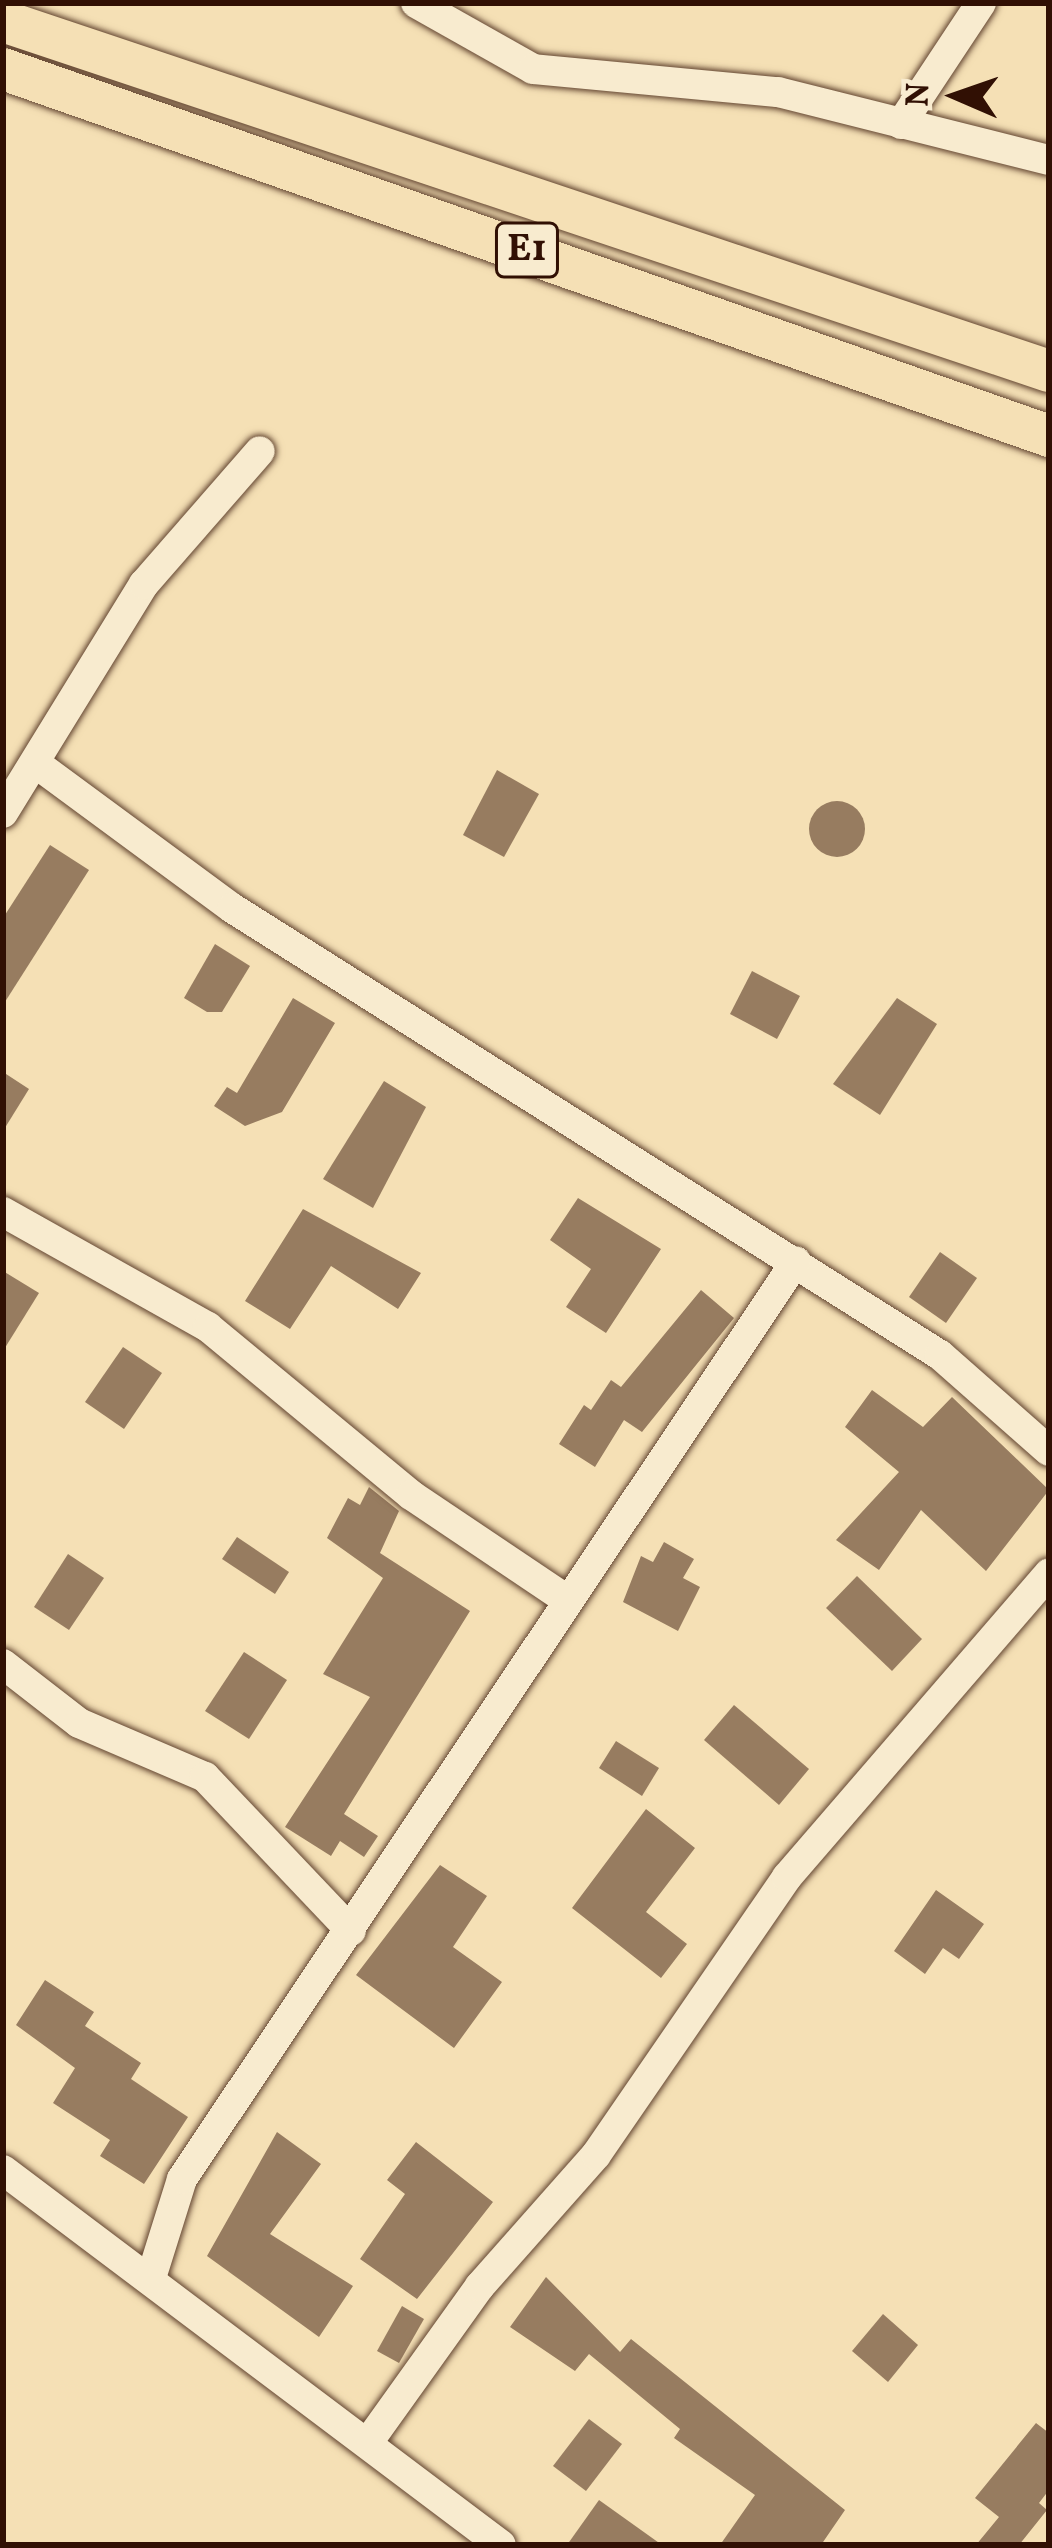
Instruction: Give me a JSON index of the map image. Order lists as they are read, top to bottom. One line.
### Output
{"streets":{"highway":["E1"]},"north":"left"}
